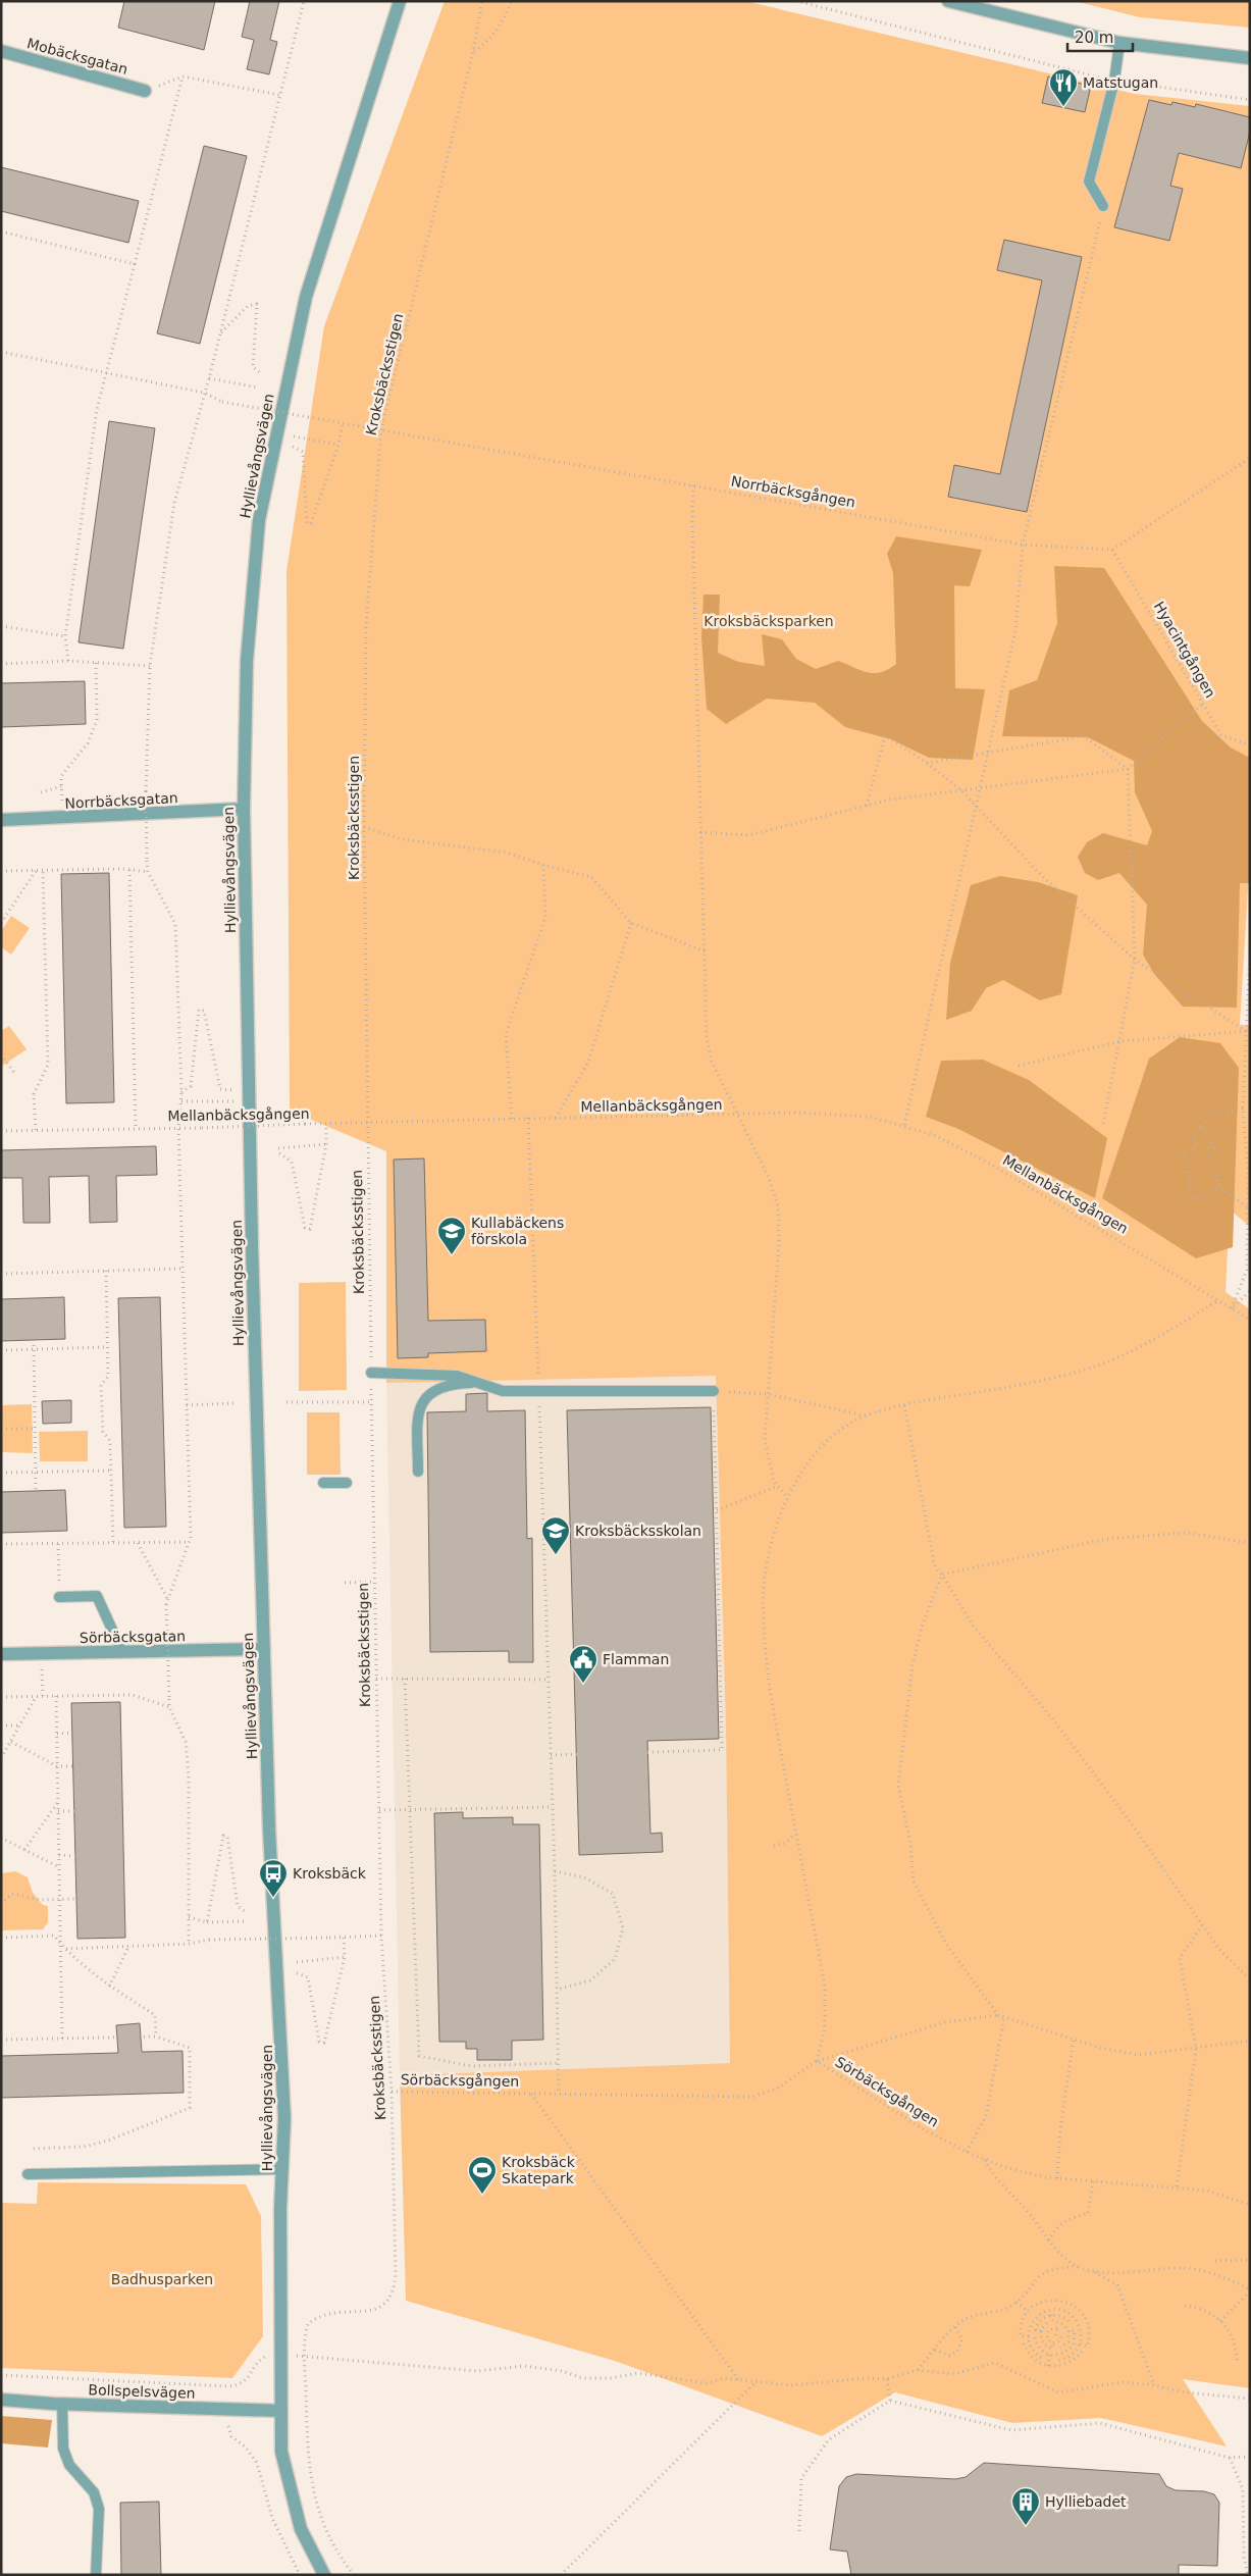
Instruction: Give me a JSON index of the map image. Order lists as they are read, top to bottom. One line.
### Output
{"streets":{"street":["Mobäcksgatan","Hyllievångsvägen","Norrbäcksgatan","Sörbäcksgatan","Bollspelsvägen"],"path":["Kroksbäcksstigen","Norrbäcksgången","Hyacintgången","Mellanbäcksgången","Sörbäcksgången"]},"crossings":[["Kroksbäcksstigen","Norrbäcksgången"],["Kroksbäcksstigen","Mellanbäcksgången"],["Kroksbäcksstigen","Sörbäcksgången"],["Hyllievångsvägen","Norrbäcksgatan"],["Hyllievångsvägen","Sörbäcksgatan"],["Hyllievångsvägen","Bollspelsvägen"],["Norrbäcksgången","Hyacintgången"]],"parks":["Kroksbäcksparken","Badhusparken"],"places":{"restaurant":["Matstugan"],"school or university":["Kullabäckens förskola","Kroksbäcksskolan"],"public building":["Flamman"],"bus stop":["Kroksbäck"],"sports":["Kroksbäck Skatepark"],"building":["Hylliebadet"]},"scale_bar":"20 m"}
